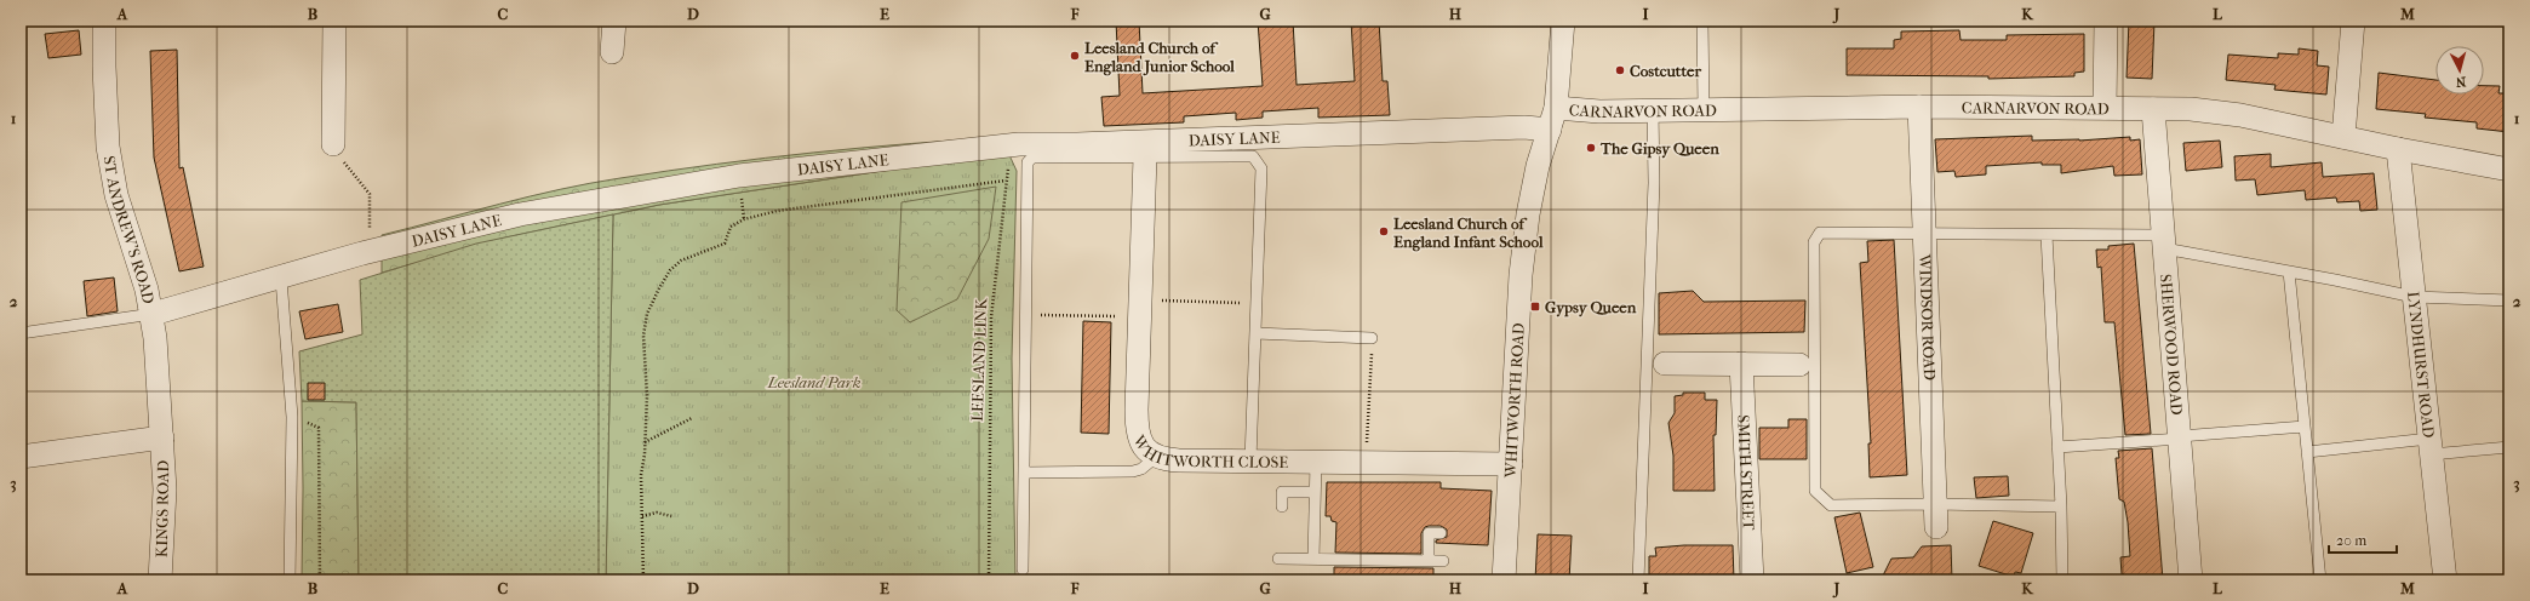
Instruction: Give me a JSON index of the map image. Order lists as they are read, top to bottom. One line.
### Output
{"streets":{"street":["CARNARVON ROAD","DAISY LANE","ST ANDREW'S ROAD","WINDSOR ROAD","SHERWOOD ROAD","LYNDHURST ROAD","WHITWORTH ROAD","WHITWORTH CLOSE","SMITH STREET","KINGS ROAD"],"path":["LEESLAND LINK"]},"crossings":[["CARNARVON ROAD","WINDSOR ROAD"],["CARNARVON ROAD","SHERWOOD ROAD"],["CARNARVON ROAD","LYNDHURST ROAD"],["CARNARVON ROAD","WHITWORTH ROAD"],["DAISY LANE","ST ANDREW'S ROAD"],["DAISY LANE","LEESLAND LINK"],["DAISY LANE","WHITWORTH ROAD"],["ST ANDREW'S ROAD","KINGS ROAD"],["WHITWORTH ROAD","WHITWORTH CLOSE"]],"parks":["Leesland Park"],"places":{"other":["Leesland Church of England Junior School","Costcutter","The Gipsy Queen","Leesland Church of England Infant School"],"transit":["Gypsy Queen"]},"scale_bar":"20 m","north":"bottom","grid":{"columns":["A","B","C","D","E","F","G","H","I","J","K","L","M"],"rows":["1","2","3"]}}
